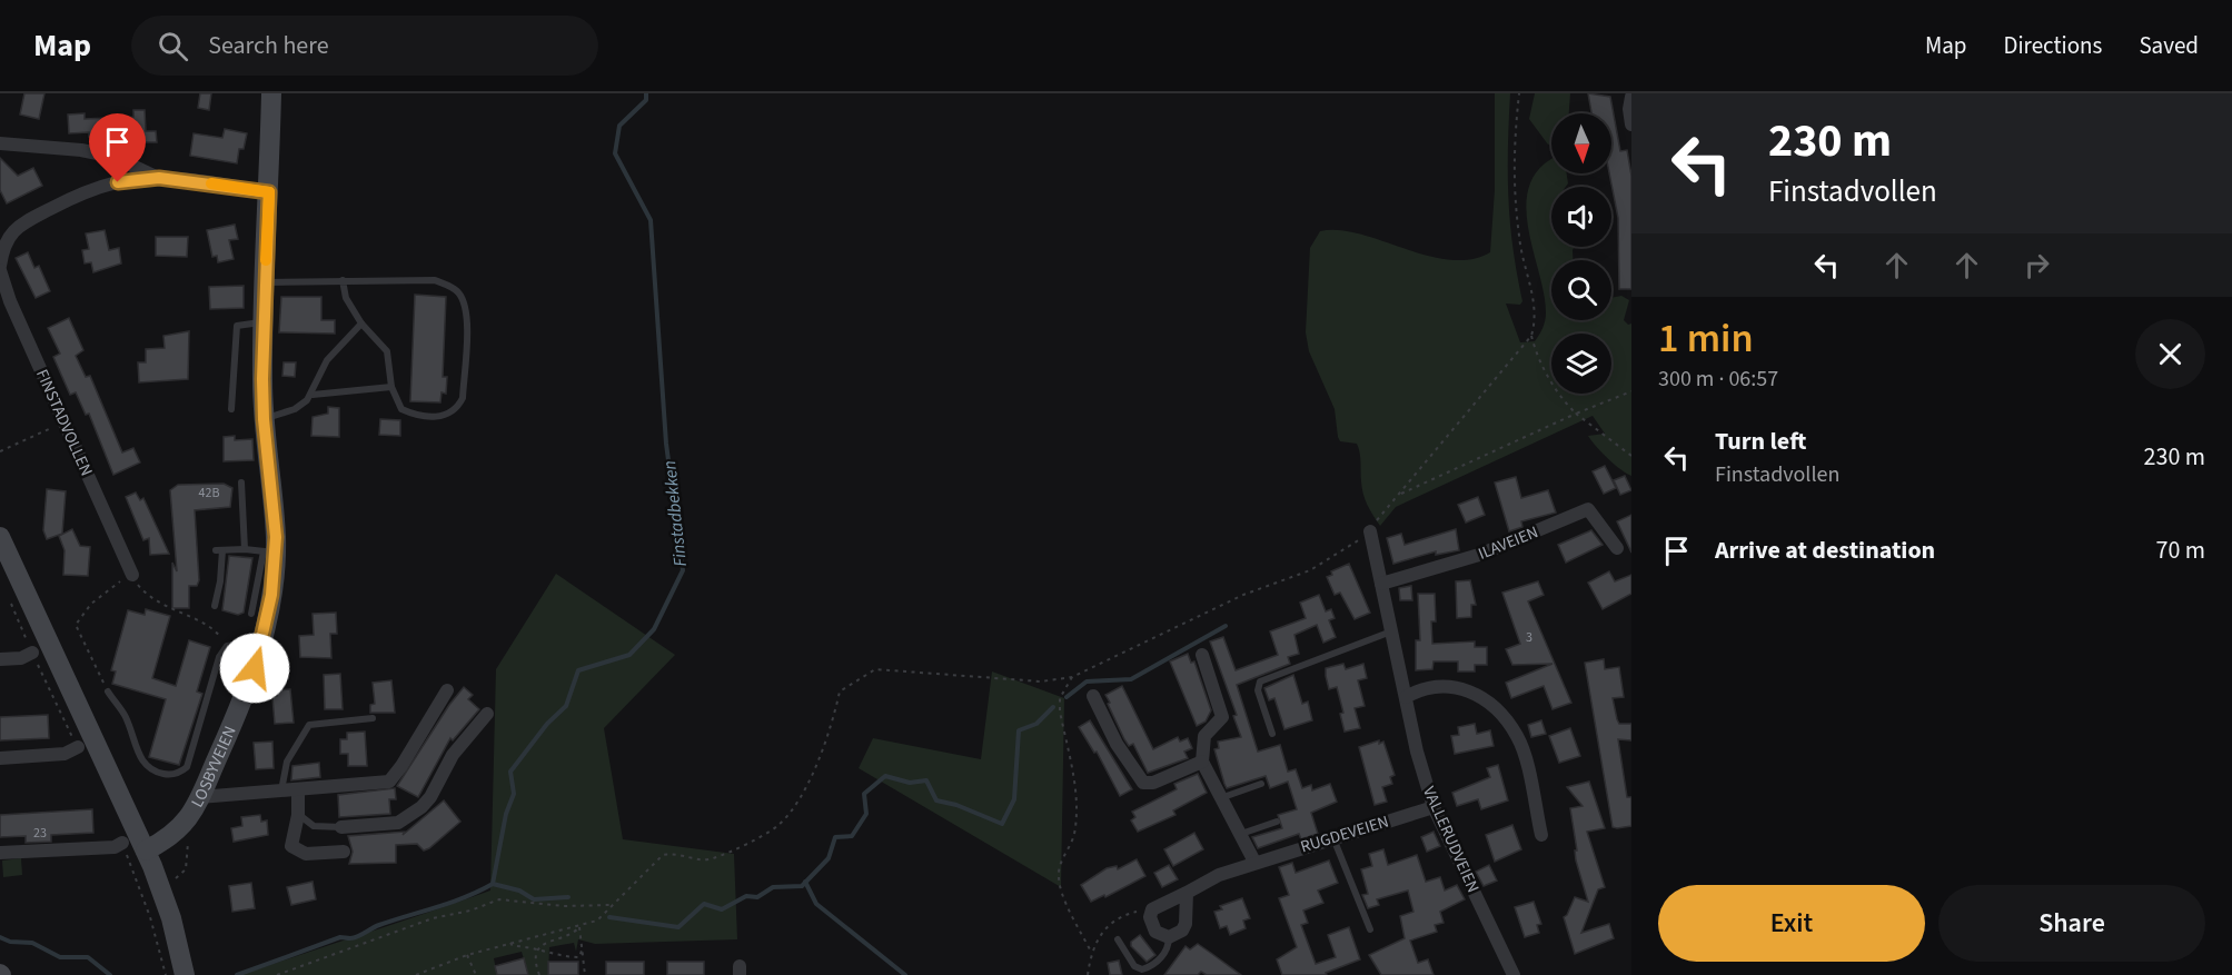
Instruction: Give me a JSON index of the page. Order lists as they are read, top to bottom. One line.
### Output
{"streets":{"main road":["LOSBYVEIEN"],"street":["FINSTADVOLLEN","ILAVEIEN","RUGDEVEIEN","VALLERUDVEIEN"]},"crossings":[["FINSTADVOLLEN","LOSBYVEIEN"],["ILAVEIEN","VALLERUDVEIEN"],["RUGDEVEIEN","VALLERUDVEIEN"]],"water":["Finstadbekken"],"house_numbers":["42B","3","23"],"north":"bottom","page":{"header":"Map","search":"Search here","nav":["Map","Directions","Saved"],"turn":["230 m","Finstadvollen"],"heading":["1 min","300 m · 06:57"],"list":[{"name":"Turn left","note":"Finstadvollen","value":"230 m"},{"name":"Arrive at destination","value":"70 m"}],"buttons":["Exit","Share"]}}
